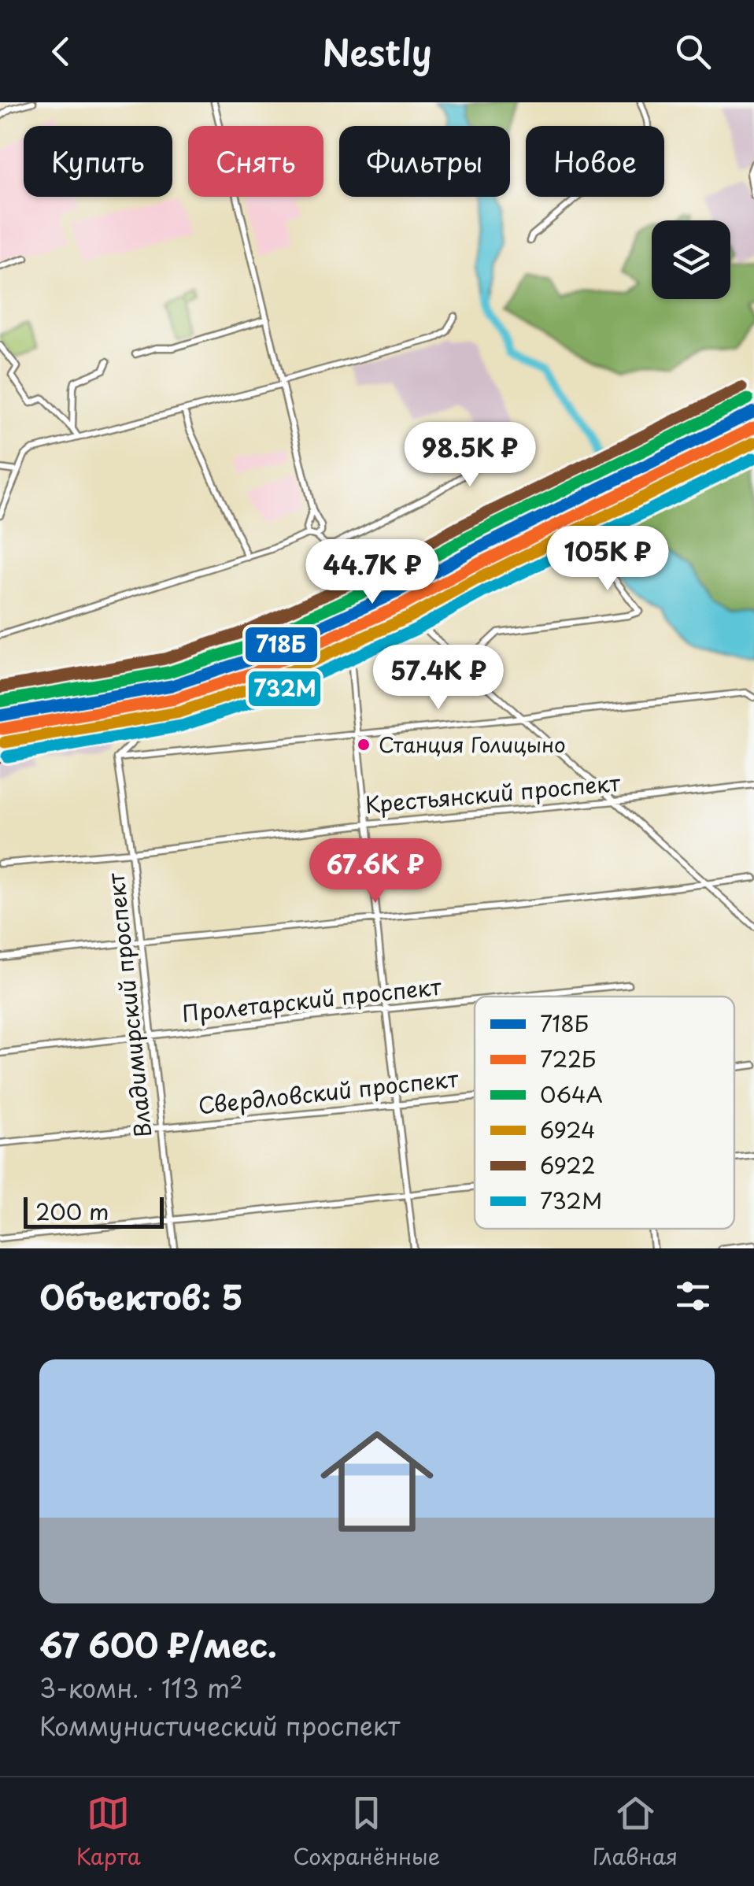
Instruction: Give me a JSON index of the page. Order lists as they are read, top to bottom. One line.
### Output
{"streets":{"street":["Крестьянский проспект","Пролетарский проспект","Владимирский проспект","Свердловский проспект"]},"crossings":[["Крестьянский проспект","Владимирский проспект"],["Пролетарский проспект","Владимирский проспект"],["Владимирский проспект","Свердловский проспект"]],"places":["Станция Голицыно"],"lines":["transit line 6922","transit line 064А","transit line 718Б","transit line 722Б","transit line 6924","transit line 732М"],"legend":["718Б","722Б","064А","6924","6922","732М"],"scale_bar":"200 m","page":{"header":"Nestly","chip":["Купить","Снять","Фильтры","Новое"],"price":["98.5K ₽","105K ₽","44.7K ₽","57.4K ₽","67.6K ₽"],"scale":"200 m","heading":"Объектов: 5","list":[{"name":"67 600 ₽/мес.","note":"3-комн. · 113 m² · Коммунистический проспект"}],"tabs":["Карта","Сохранённые","Главная"]}}
